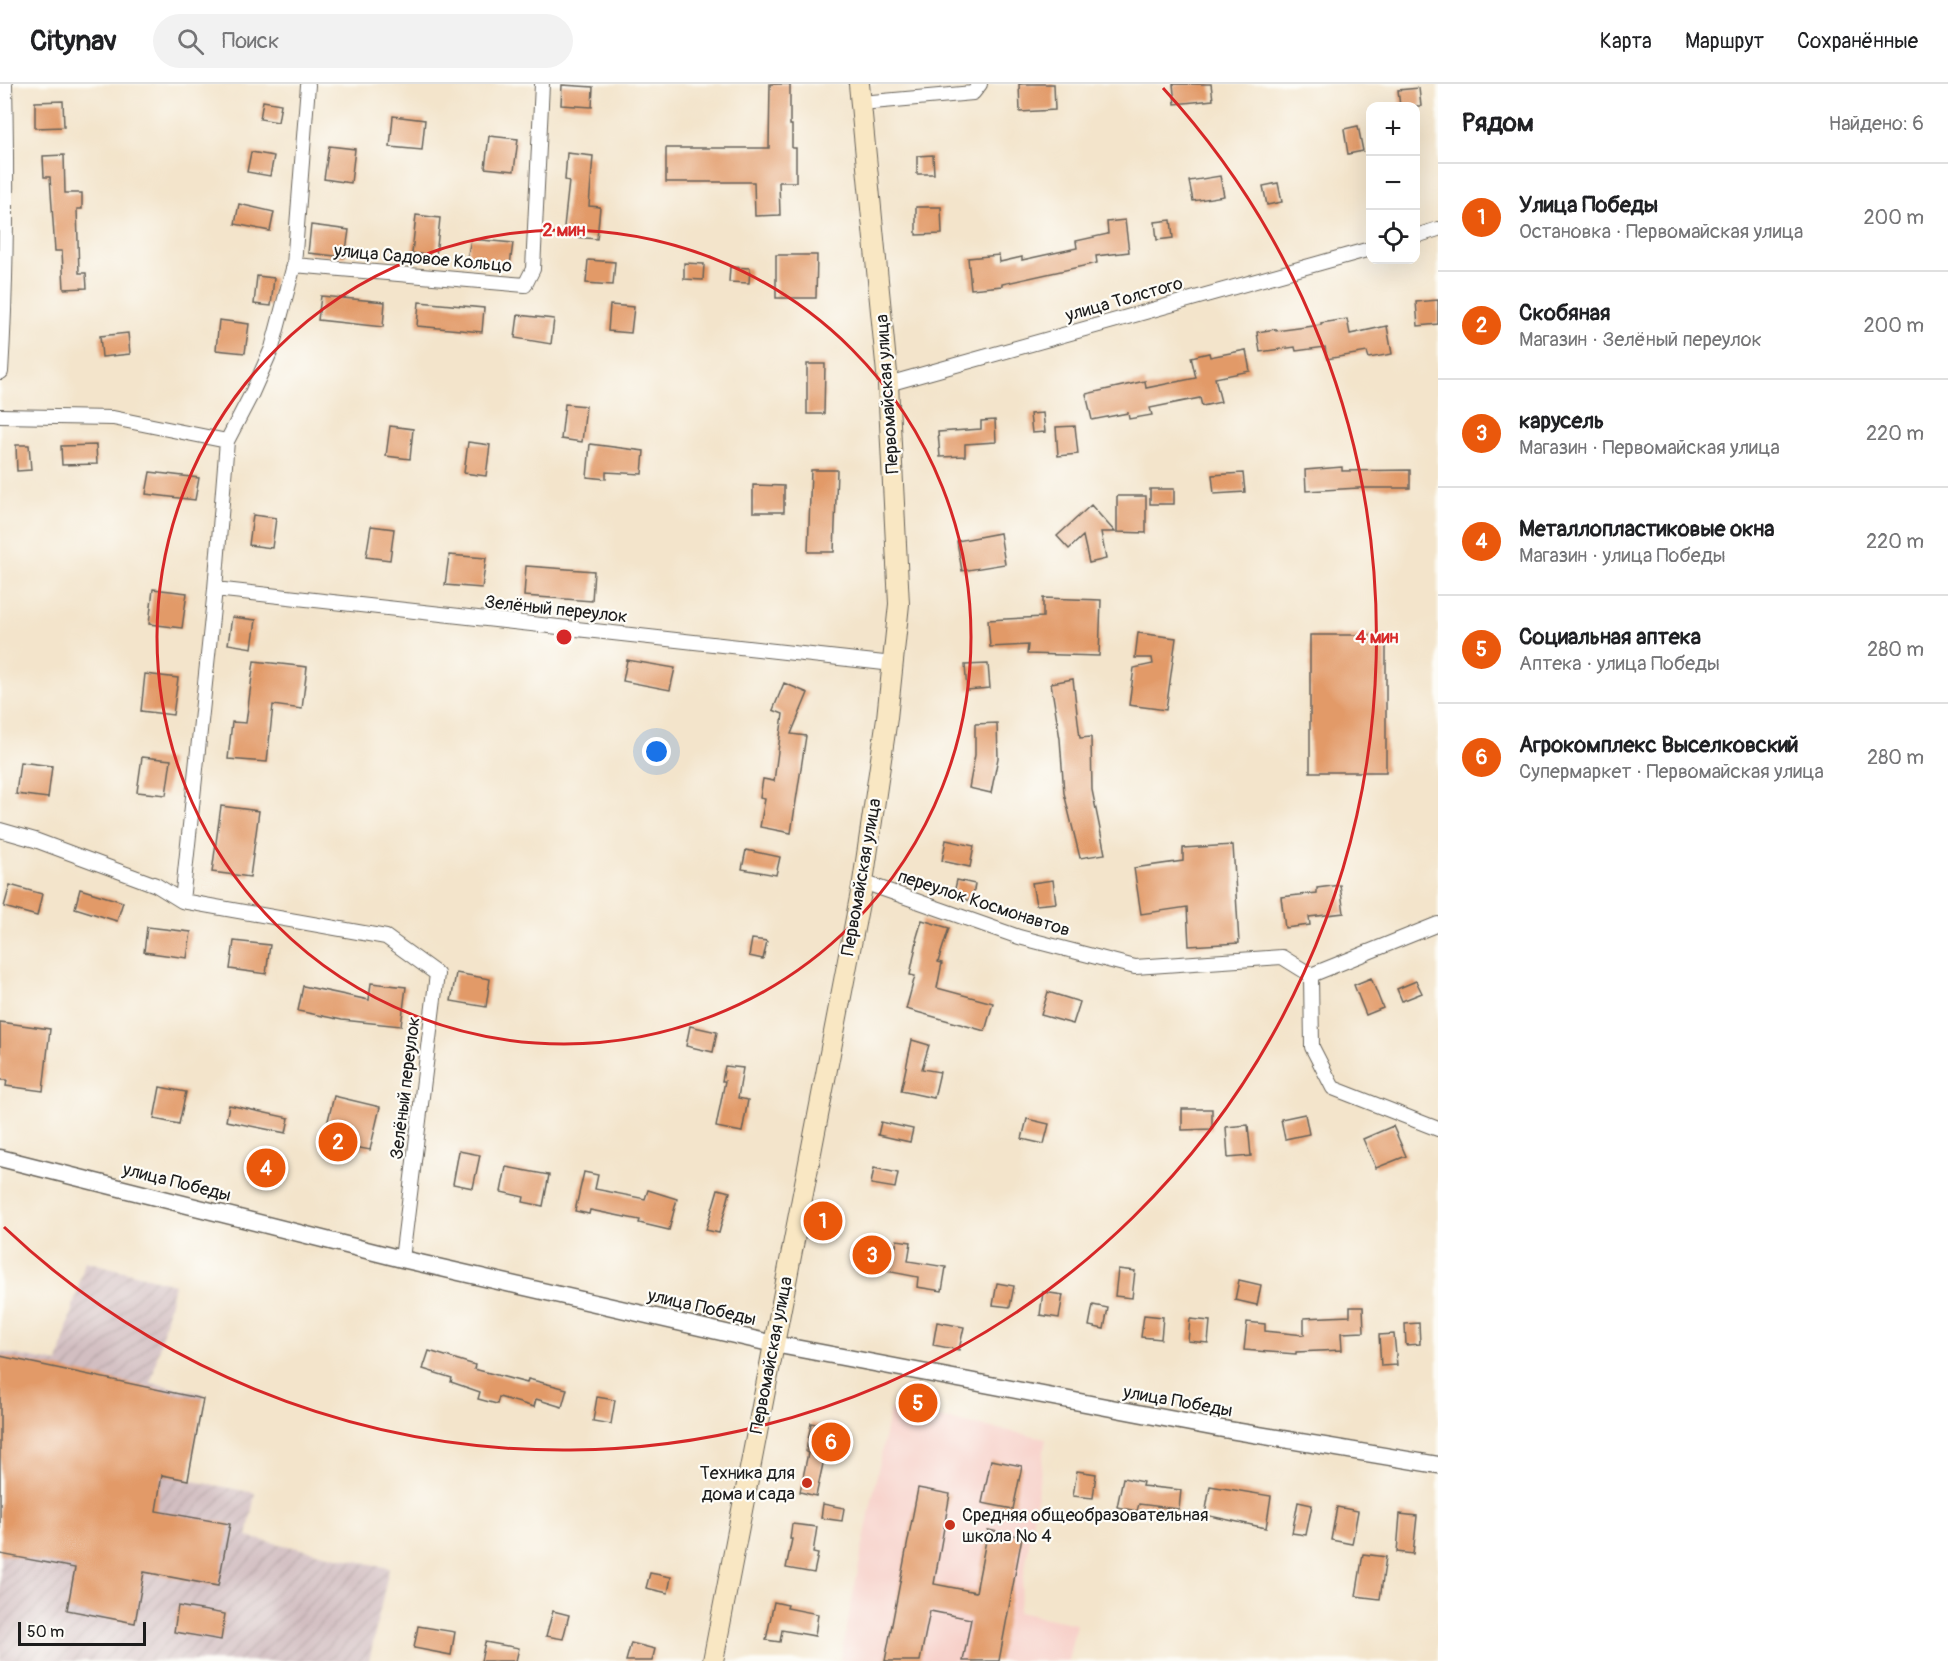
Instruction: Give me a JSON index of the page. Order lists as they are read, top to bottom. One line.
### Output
{"streets":{"main road":["Первомайская улица"],"street":["улица Садовое Кольцо","улица Толстого","Зелёный переулок","переулок Космонавтов","улица Победы"]},"crossings":[["улица Толстого","Первомайская улица"],["Первомайская улица","Зелёный переулок"],["Первомайская улица","переулок Космонавтов"],["Первомайская улица","улица Победы"],["Зелёный переулок","улица Победы"]],"places":["Техника для дома и сада","Средняя общеобразовательная школа № 4"],"scale_bar":"50 m","page":{"header":"Citynav","search":"Поиск","nav":["Карта","Маршрут","Сохранённые"],"heading":["Рядом","Найдено: 6"],"map_buttons":["+","−"],"list":[{"mark":"1","name":"Улица Победы","note":"Остановка · Первомайская улица","value":"200 m"},{"mark":"2","name":"Скобяная","note":"Магазин · Зелёный переулок","value":"200 m"},{"mark":"3","name":"карусель","note":"Магазин · Первомайская улица","value":"220 m"},{"mark":"4","name":"Металлопластиковые окна","note":"Магазин · улица Победы","value":"220 m"},{"mark":"5","name":"Социальная аптека","note":"Аптека · улица Победы","value":"280 m"},{"mark":"6","name":"Агрокомплекс Выселковский","note":"Супермаркет · Первомайская улица","value":"280 m"}],"pins":["2","4","1","3","5","6"],"scale":"50 m"},"rings":["2 мин","4 мин"]}
